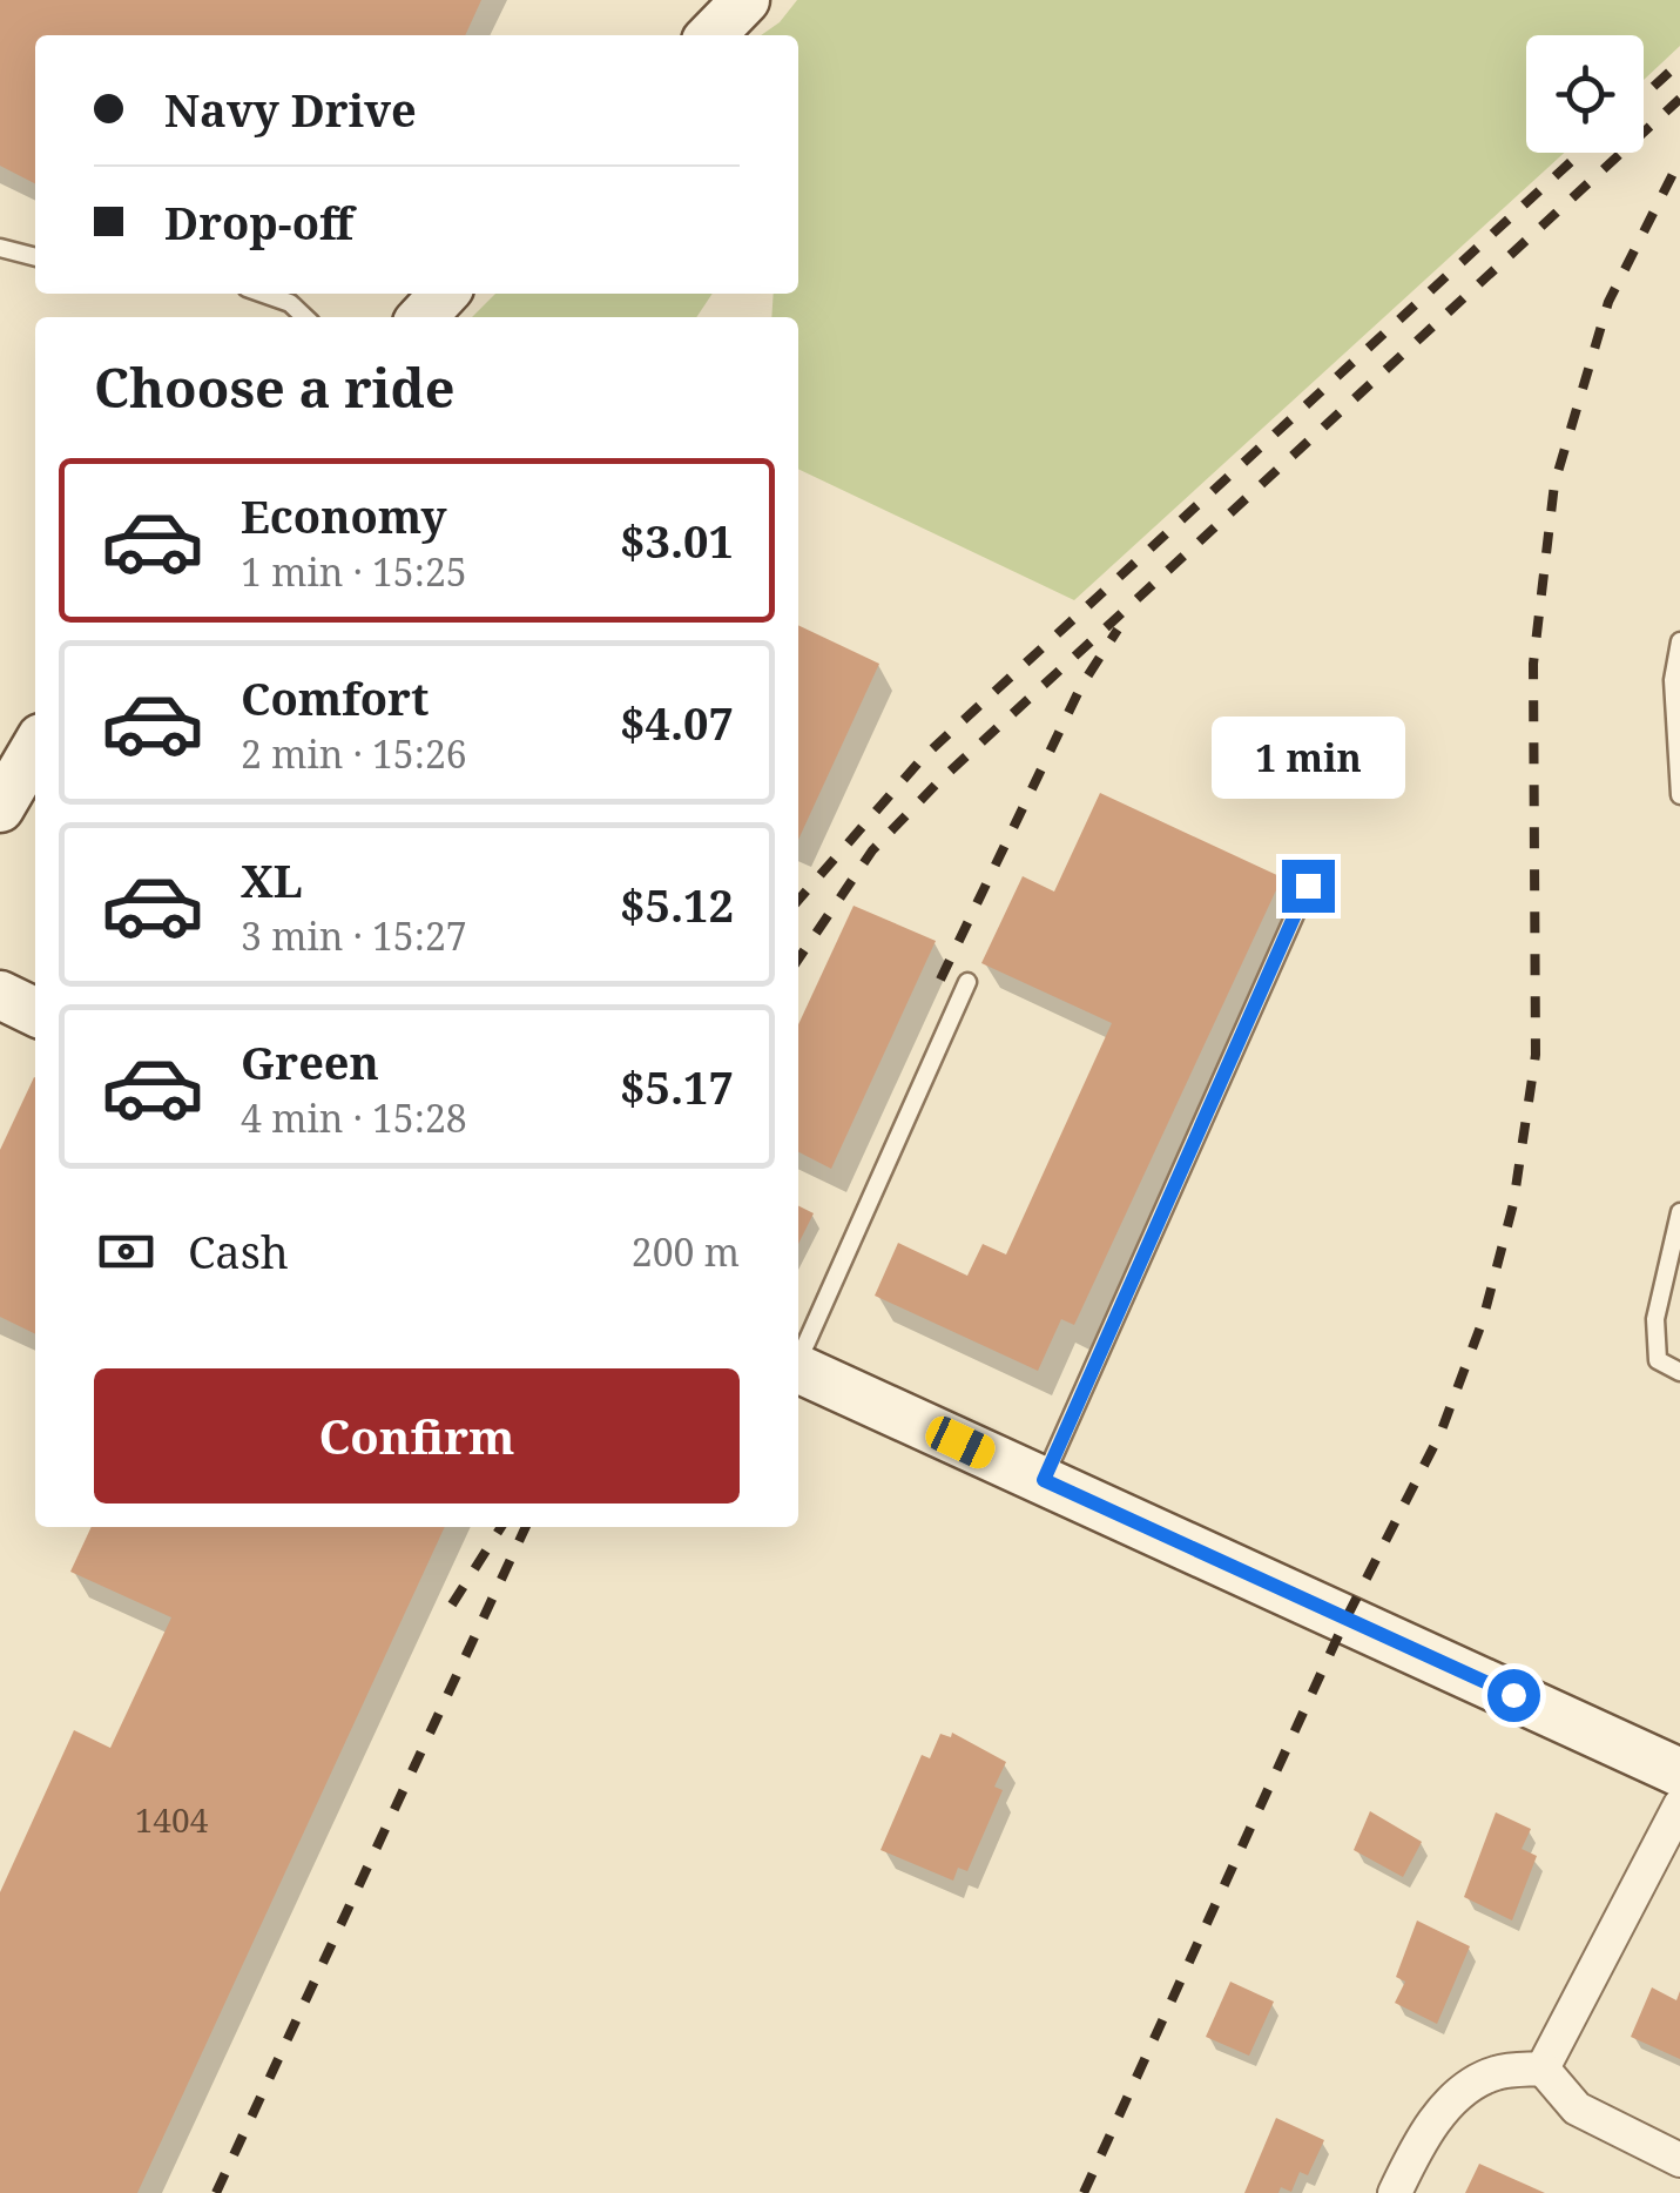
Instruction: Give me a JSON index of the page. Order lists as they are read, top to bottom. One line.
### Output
{"house_numbers":["1404"],"page":{"banner":["Navy Drive","Drop-off"],"heading":"Choose a ride","list":[{"name":"Economy","note":"1 min · 15:25","value":"$3.01"},{"name":"Comfort","note":"2 min · 15:26","value":"$4.07"},{"name":"XL","note":"3 min · 15:27","value":"$5.12"},{"name":"Green","note":"4 min · 15:28","value":"$5.17"}],"bubble":"1 min","pay":["Cash","200 m"],"buttons":"Confirm"}}
